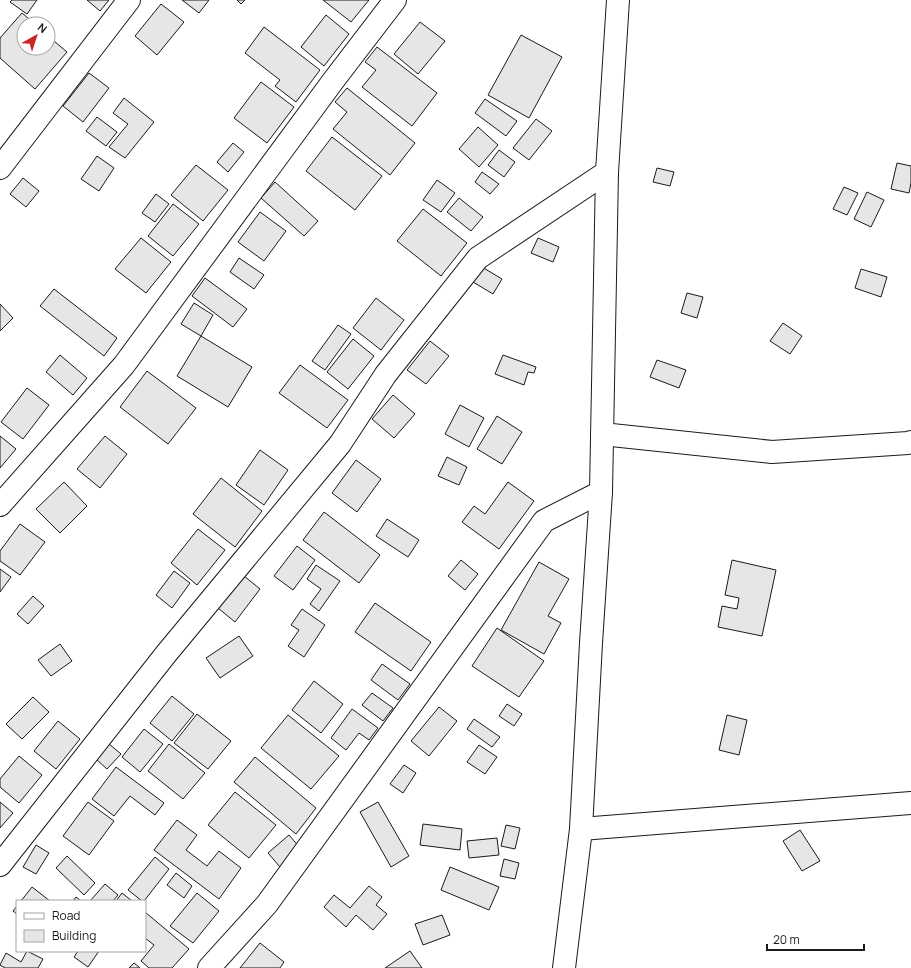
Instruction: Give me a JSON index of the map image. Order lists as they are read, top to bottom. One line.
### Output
{"legend":["Road","Building"],"scale_bar":"20 m","north":"top right"}
